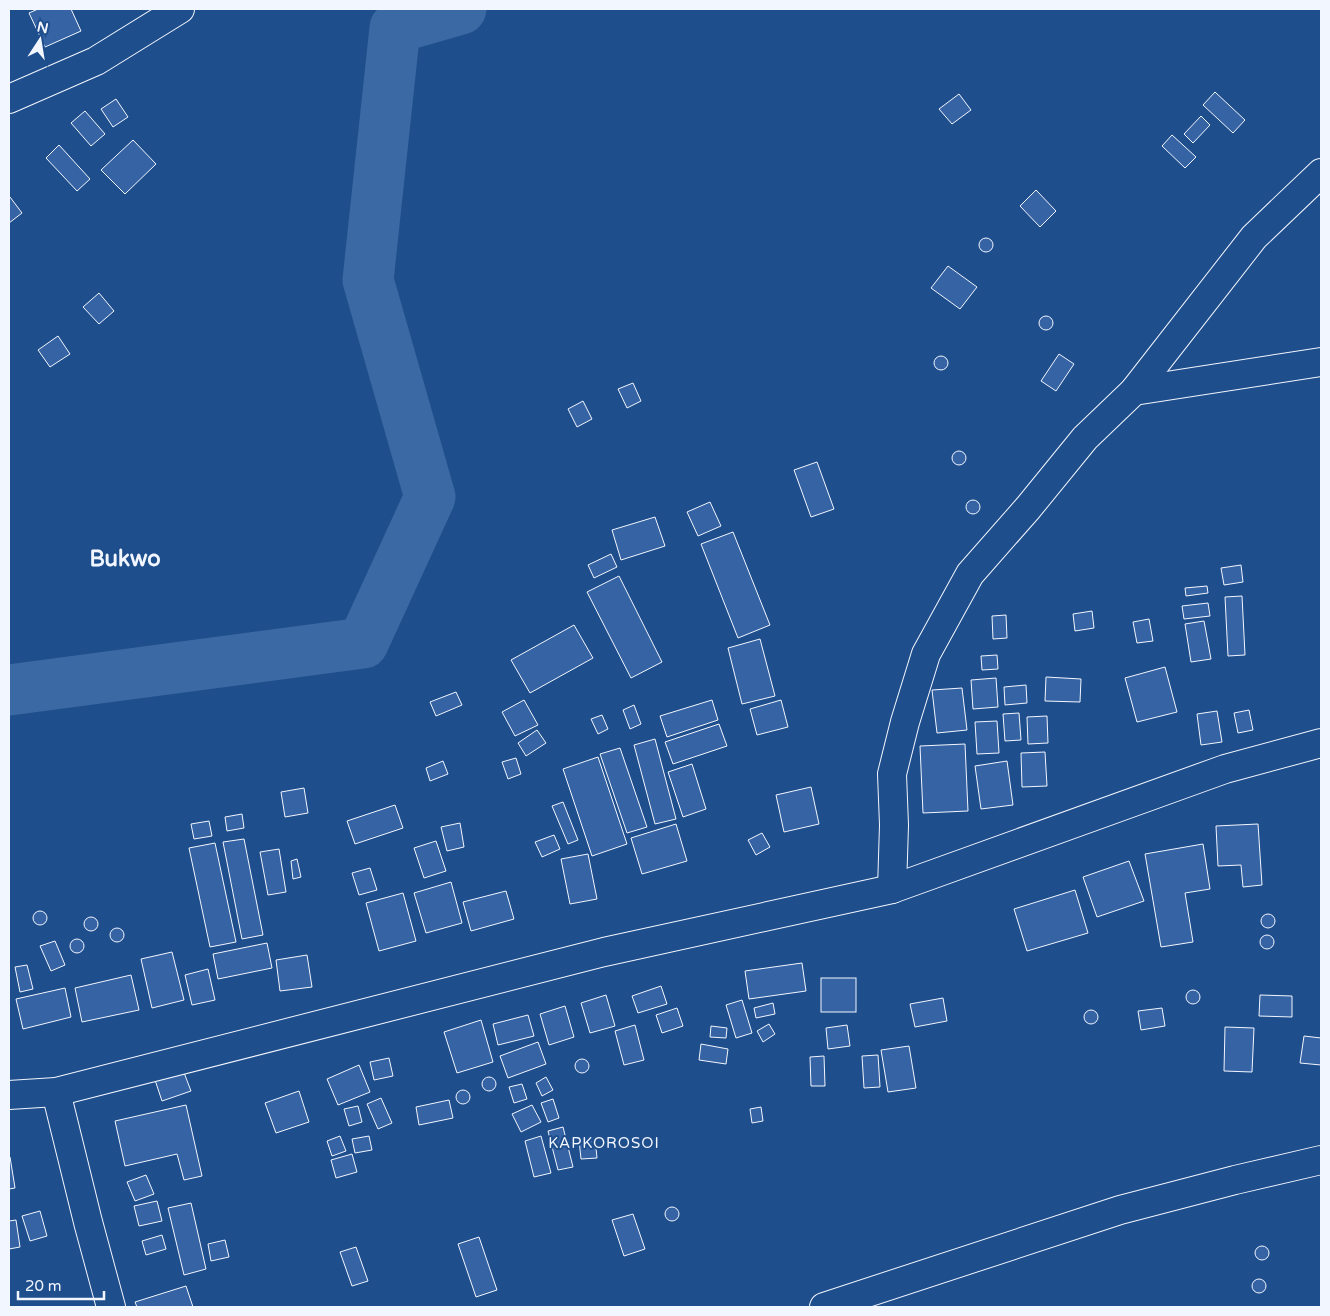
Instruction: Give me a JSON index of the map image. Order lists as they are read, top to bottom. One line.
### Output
{"districts":["Bukwo","KAPKOROSOI"],"scale_bar":"20 m","north":"top"}
